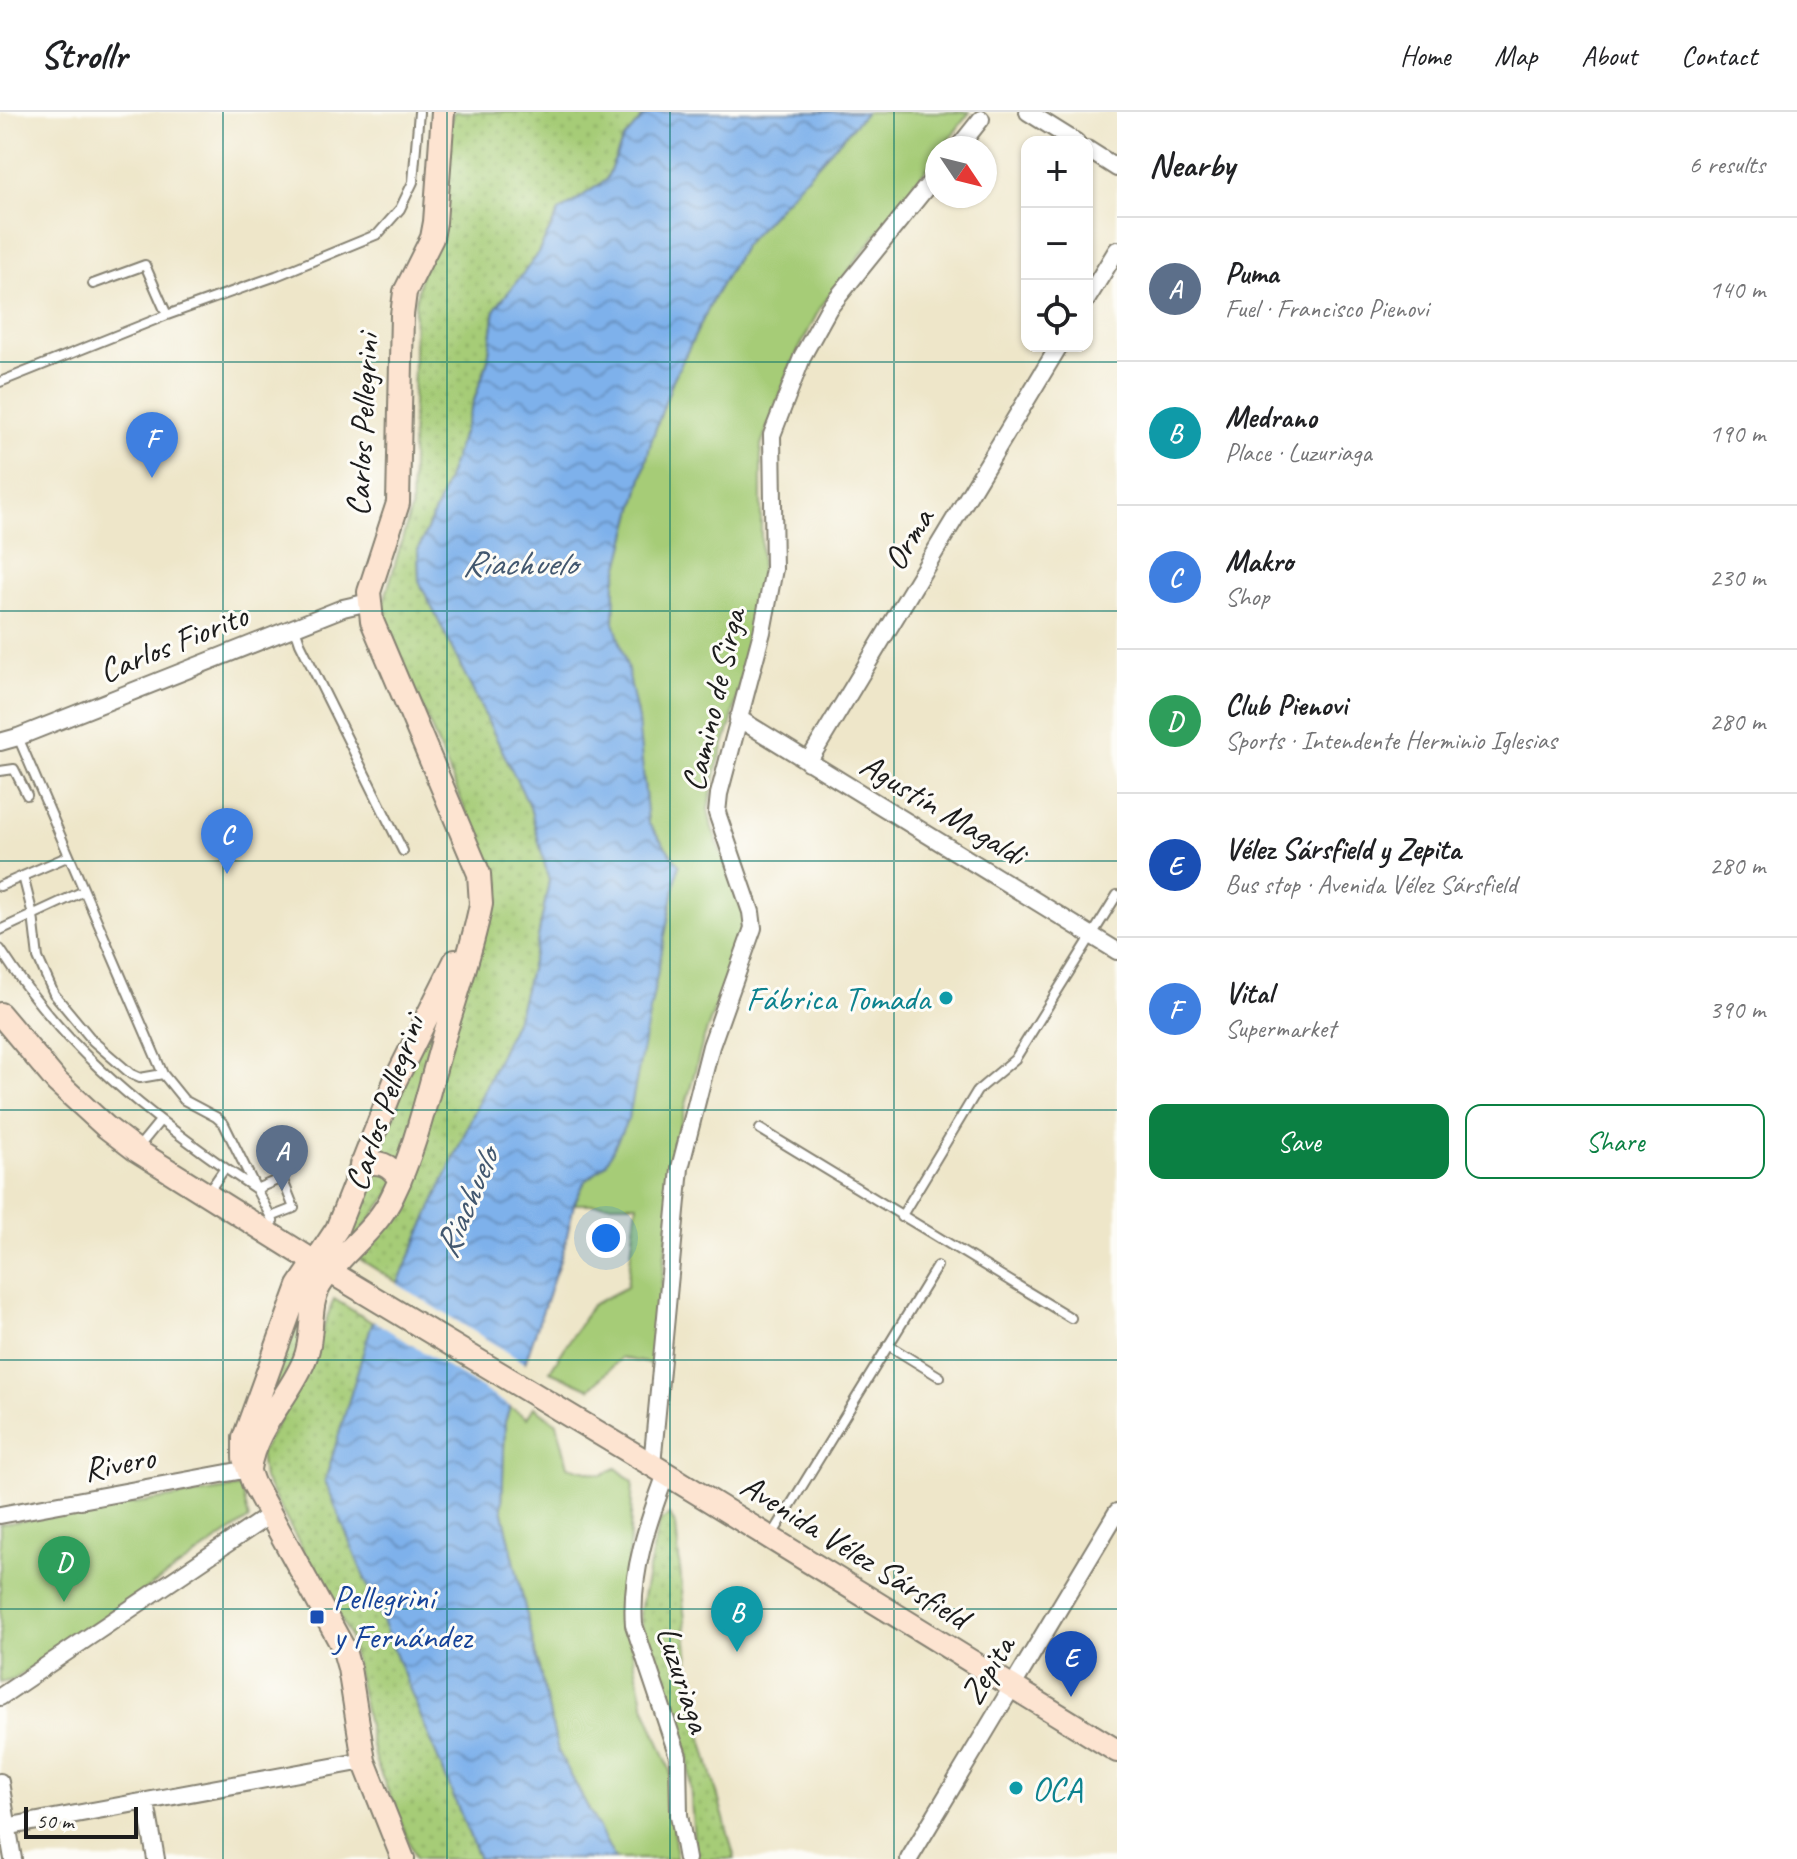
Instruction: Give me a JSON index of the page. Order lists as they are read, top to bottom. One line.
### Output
{"streets":{"street":["Carlos Pellegrini","Orma","Carlos Fiorito","Camino de Sirga","Agustín Magaldi","Rivero","Avenida Vélez Sársfield","Zepita","Luzuriaga"]},"crossings":[["Carlos Pellegrini","Carlos Fiorito"],["Carlos Pellegrini","Rivero"],["Carlos Pellegrini","Avenida Vélez Sársfield"],["Orma","Agustín Magaldi"],["Camino de Sirga","Agustín Magaldi"],["Camino de Sirga","Avenida Vélez Sársfield"],["Camino de Sirga","Luzuriaga"],["Avenida Vélez Sársfield","Zepita"],["Avenida Vélez Sársfield","Luzuriaga"]],"water":["Riachuelo"],"places":{"other":["Fábrica Tomada","OCA"],"transit":["Pellegrini y Fernández"]},"scale_bar":"50 m","north":"bottom right","page":{"header":"Strollr","nav":["Home","Map","About","Contact"],"heading":["Nearby","6 results"],"map_buttons":["+","−"],"list":[{"mark":"A","name":"Puma","note":"Fuel · Francisco Pienovi","value":"140 m"},{"mark":"B","name":"Medrano","note":"Place · Luzuriaga","value":"190 m"},{"mark":"C","name":"Makro","note":"Shop","value":"230 m"},{"mark":"D","name":"Club Pienovi","note":"Sports · Intendente Herminio Iglesias","value":"280 m"},{"mark":"E","name":"Vélez Sársfield y Zepita","note":"Bus stop · Avenida Vélez Sársfield","value":"280 m"},{"mark":"F","name":"Vital","note":"Supermarket","value":"390 m"}],"pins":["F","C","A","D","B","E"],"buttons":["Save","Share"],"scale":"50 m"}}
